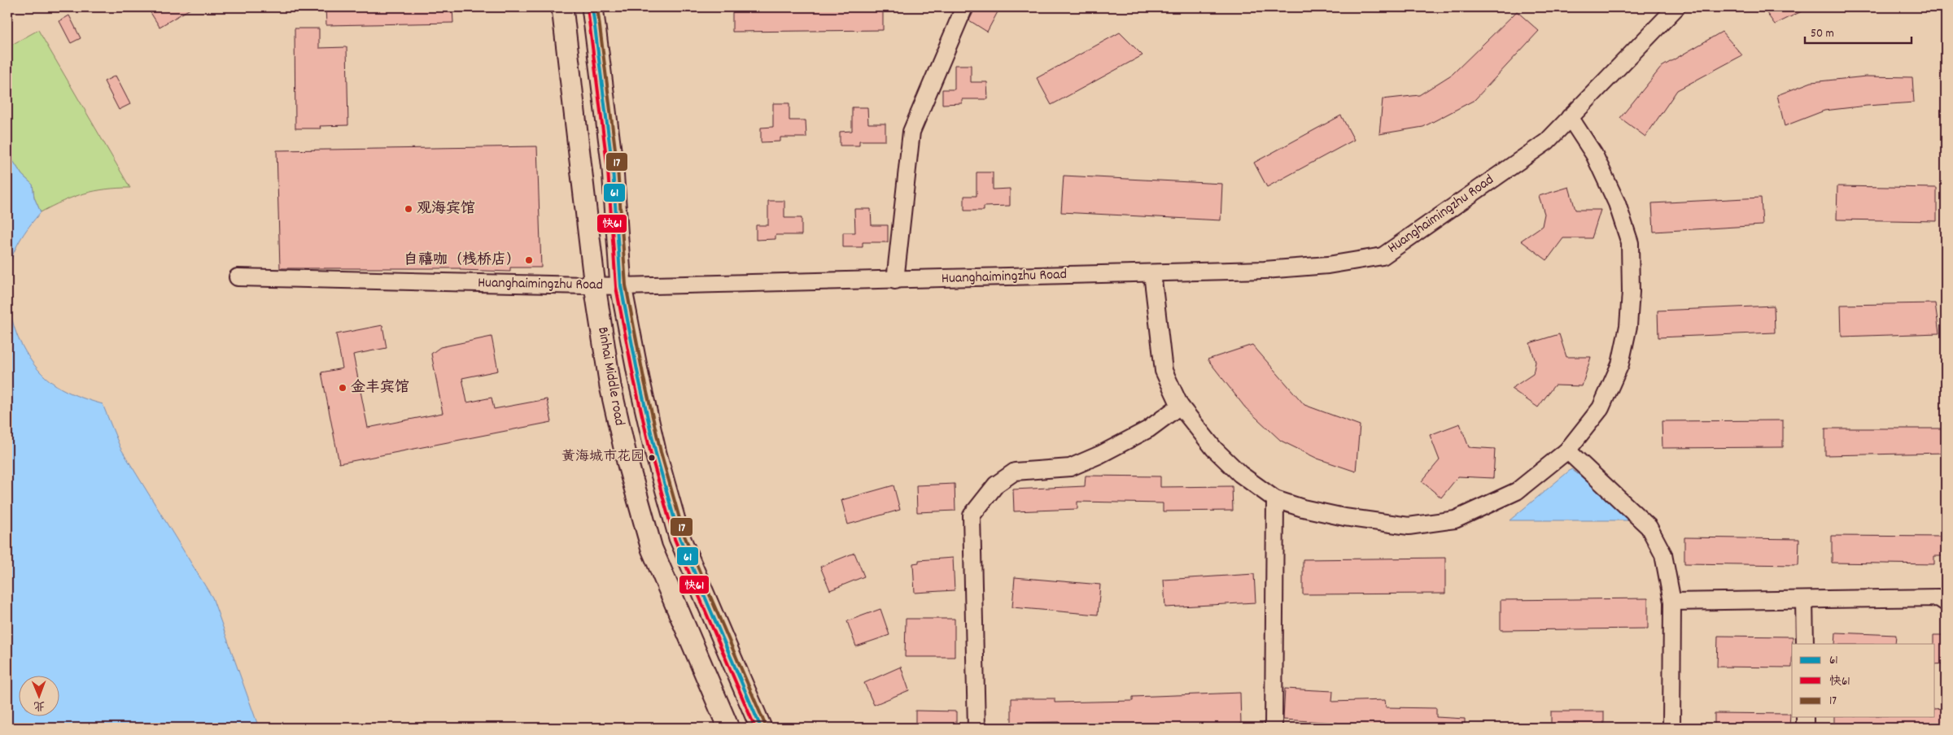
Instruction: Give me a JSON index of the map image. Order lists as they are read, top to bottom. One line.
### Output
{"streets":{"main road":["Binhai Middle road"],"street":["Huanghaimingzhu Road"]},"crossings":[["Huanghaimingzhu Road","Binhai Middle road"]],"places":["观海宾馆","自禧咖（栈桥店）","金丰宾馆","黄海城市花园"],"lines":["transit line 61","transit line 17","transit line 快61"],"legend":["61","快61","17"],"scale_bar":"50 m","north":"bottom"}
